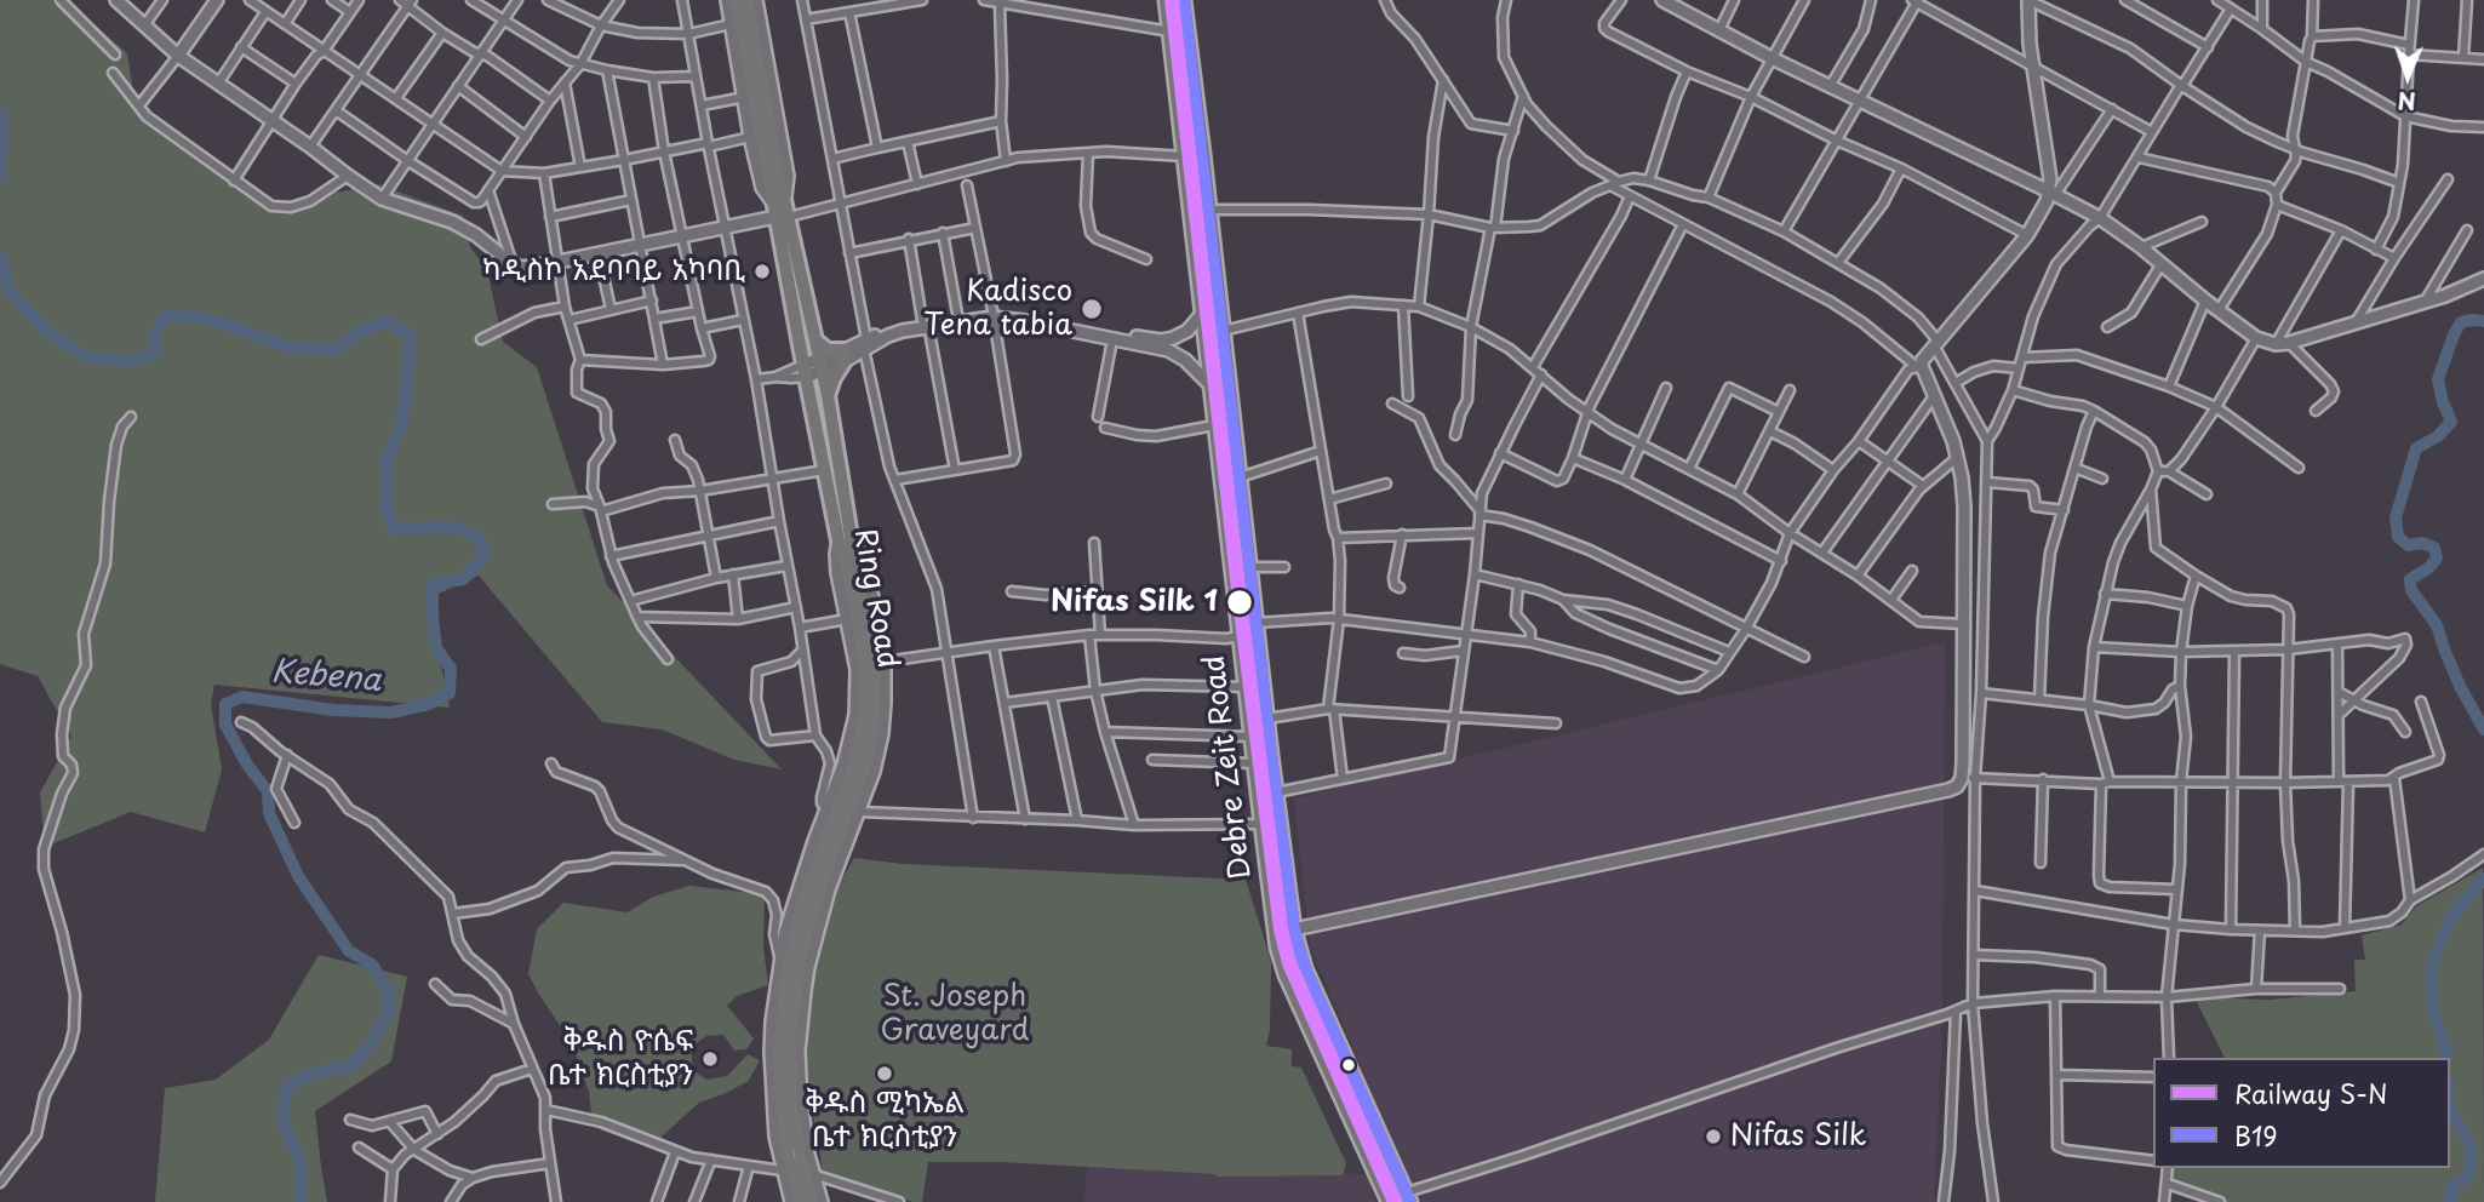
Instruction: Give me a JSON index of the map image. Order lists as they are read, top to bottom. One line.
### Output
{"streets":{"highway":["Ring Road"],"main road":["Debre Zeit Road"]},"water":["Kebena"],"parks":["St. Joseph Graveyard"],"places":["ካዲስኮ አደባባይ አካባቢ","Kadisco Tena tabia","Nifas Silk 1","ቅዱስ ዮሴፍ ቤተ ክርስቲያን","ቅዱስ ሚካኤል ቤተ ክርስቲያን","Nifas Silk"],"lines":["rail line S-N","transit line B19"],"legend":["Railway S-N","B19"],"north":"bottom"}
